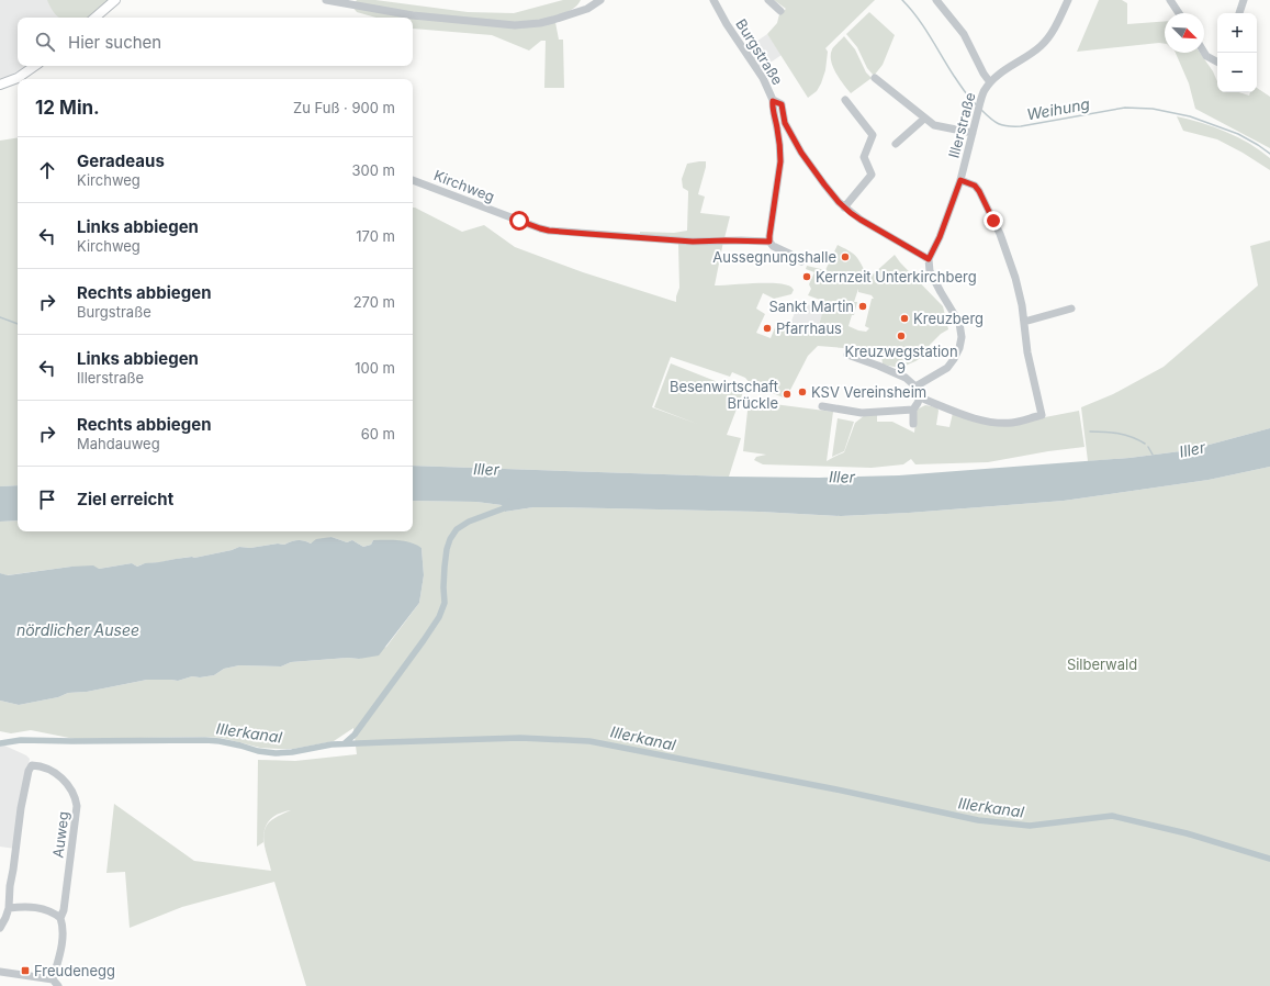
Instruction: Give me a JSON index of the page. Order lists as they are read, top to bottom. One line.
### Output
{"streets":{"street":["Burgstraße","Illerstraße","Kirchweg","Auweg"]},"crossings":[["Burgstraße","Illerstraße"]],"water":["Weihung","Iller","nördlicher Ausee","Illerkanal"],"parks":["Silberwald"],"places":{"other":["Aussegnungshalle","Kernzeit Unterkirchberg","Sankt Martin","Kreuzberg","Pfarrhaus","Kreuzwegstation 9","KSV Vereinsheim","Besenwirtschaft Brückle"],"transit":["Freudenegg"]},"north":"bottom right","page":{"map_buttons":["+","−"],"search":"Hier suchen","heading":["12 Min.","Zu Fuß · 900 m"],"list":[["Geradeaus","Kirchweg","300 m"],["Links abbiegen","Kirchweg","170 m"],["Rechts abbiegen","Burgstraße","270 m"],["Links abbiegen","Illerstraße","100 m"],["Rechts abbiegen","Mahdauweg","60 m"],"Ziel erreicht"]}}
